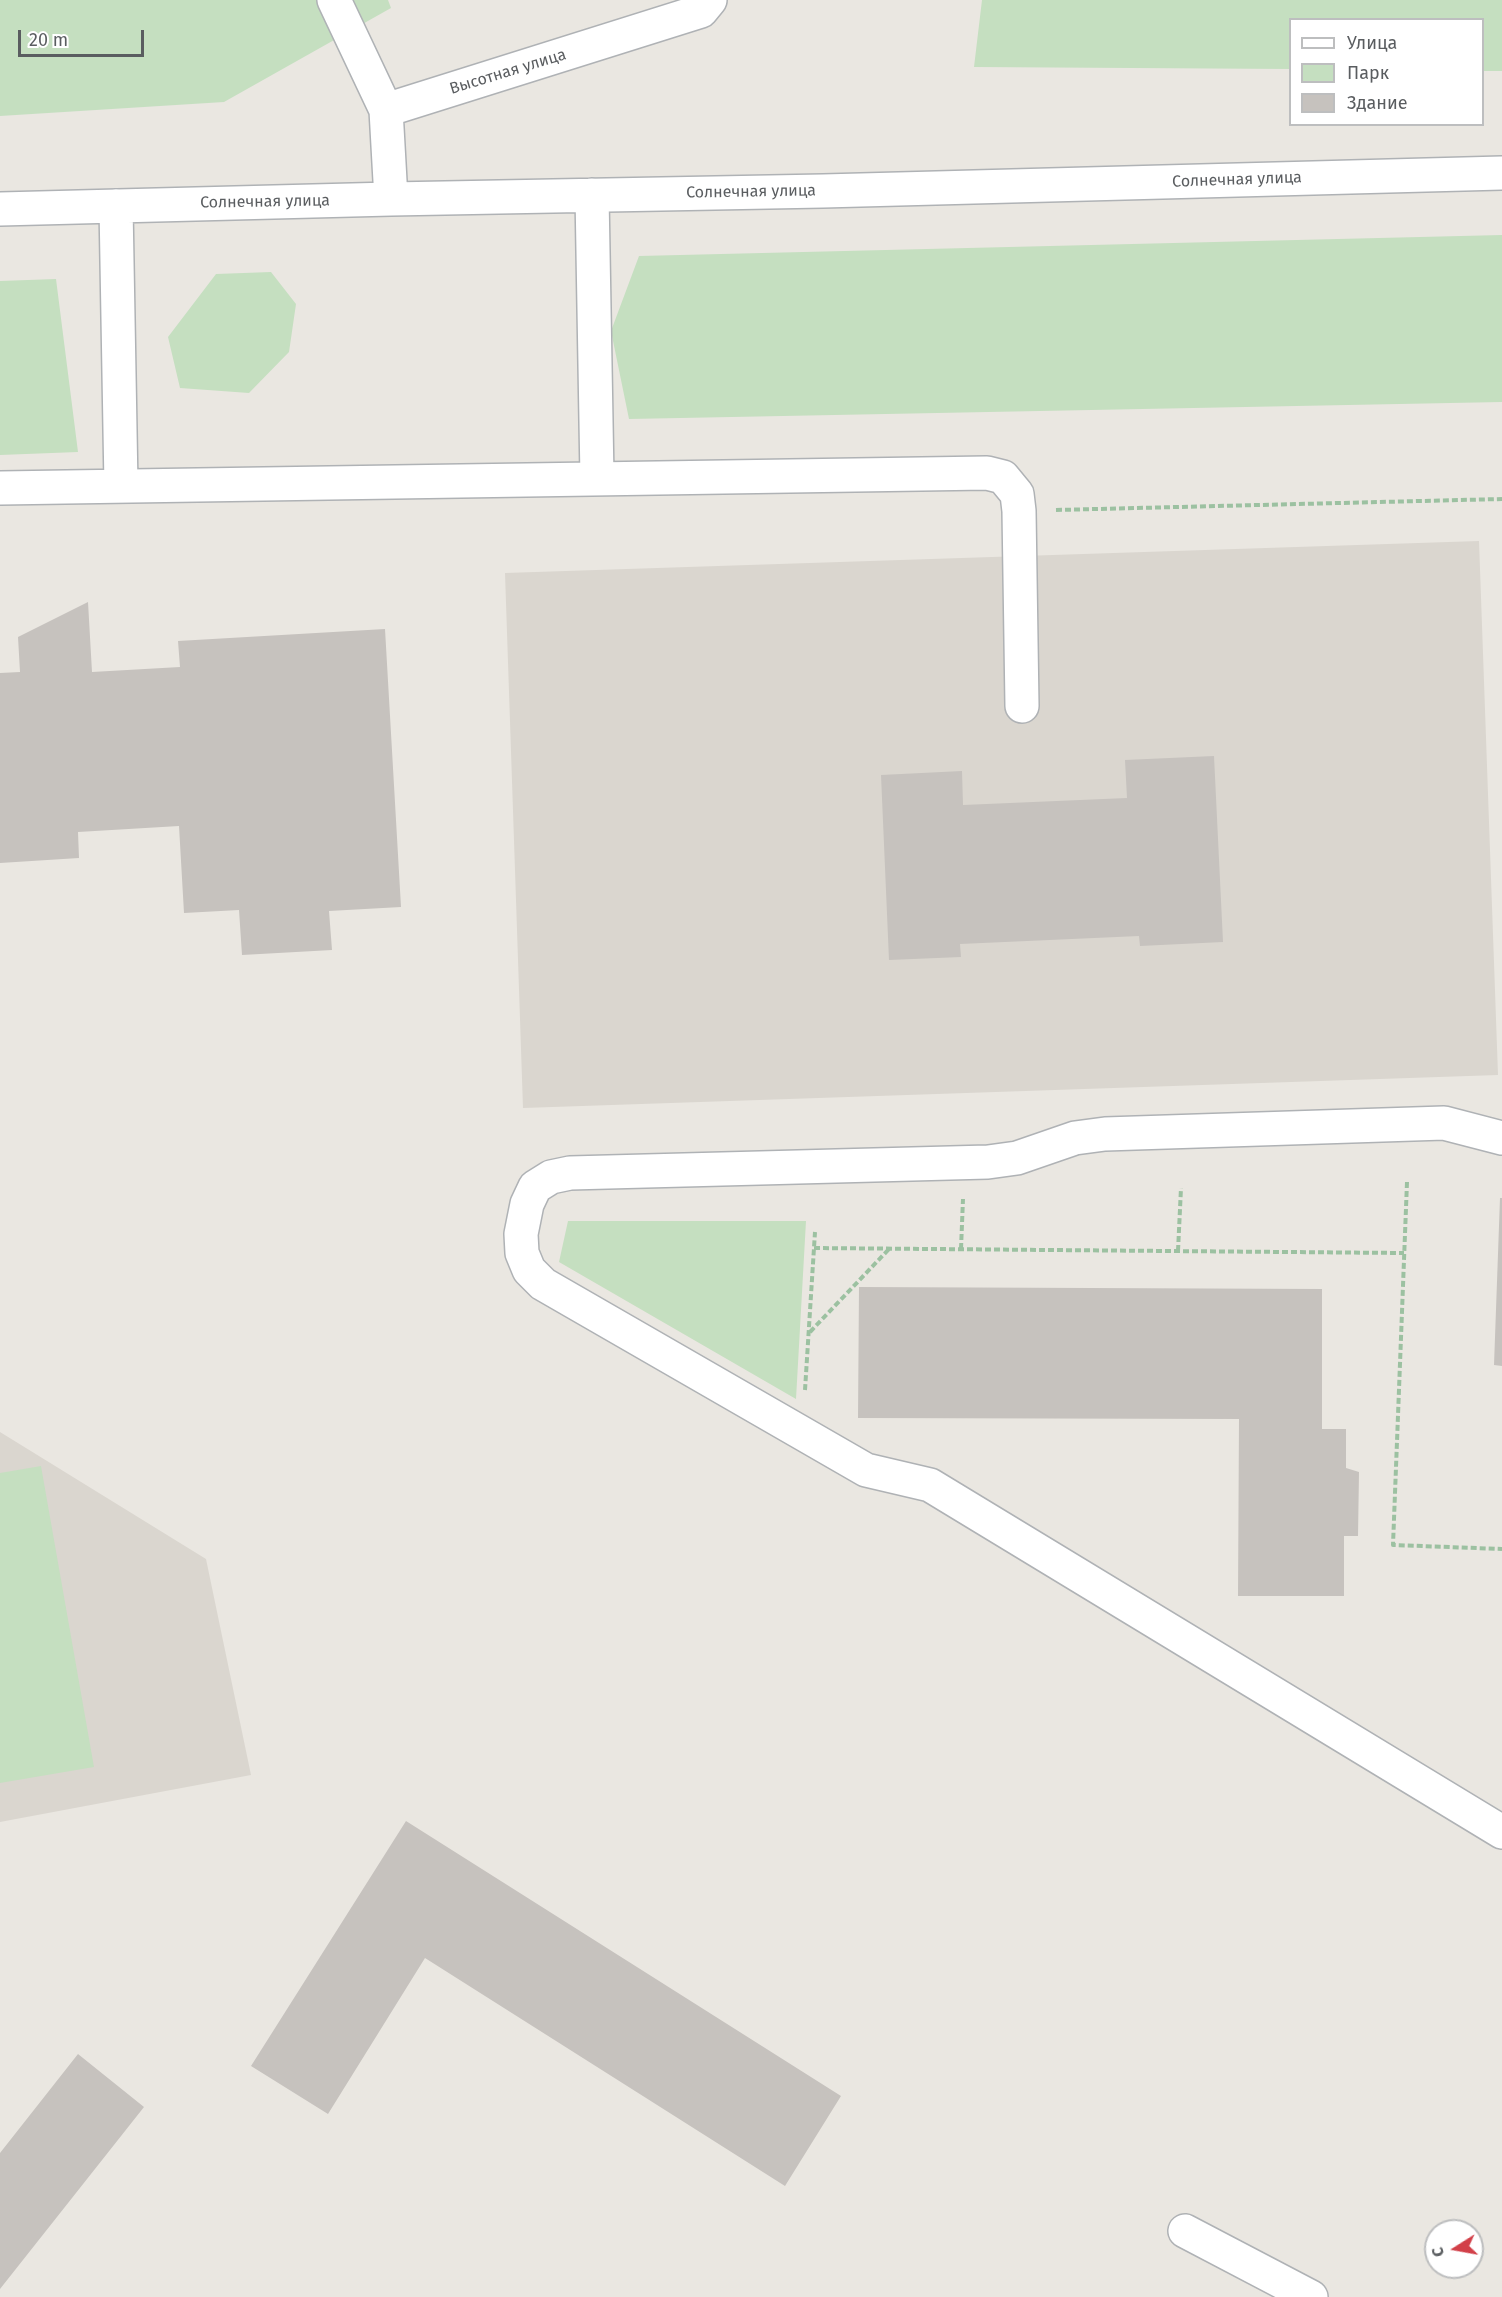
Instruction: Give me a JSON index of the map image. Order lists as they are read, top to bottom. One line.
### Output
{"streets":{"street":["Высотная улица","Солнечная улица"]},"legend":["Улица","Парк","Здание"],"scale_bar":"20 m","north":"left"}
